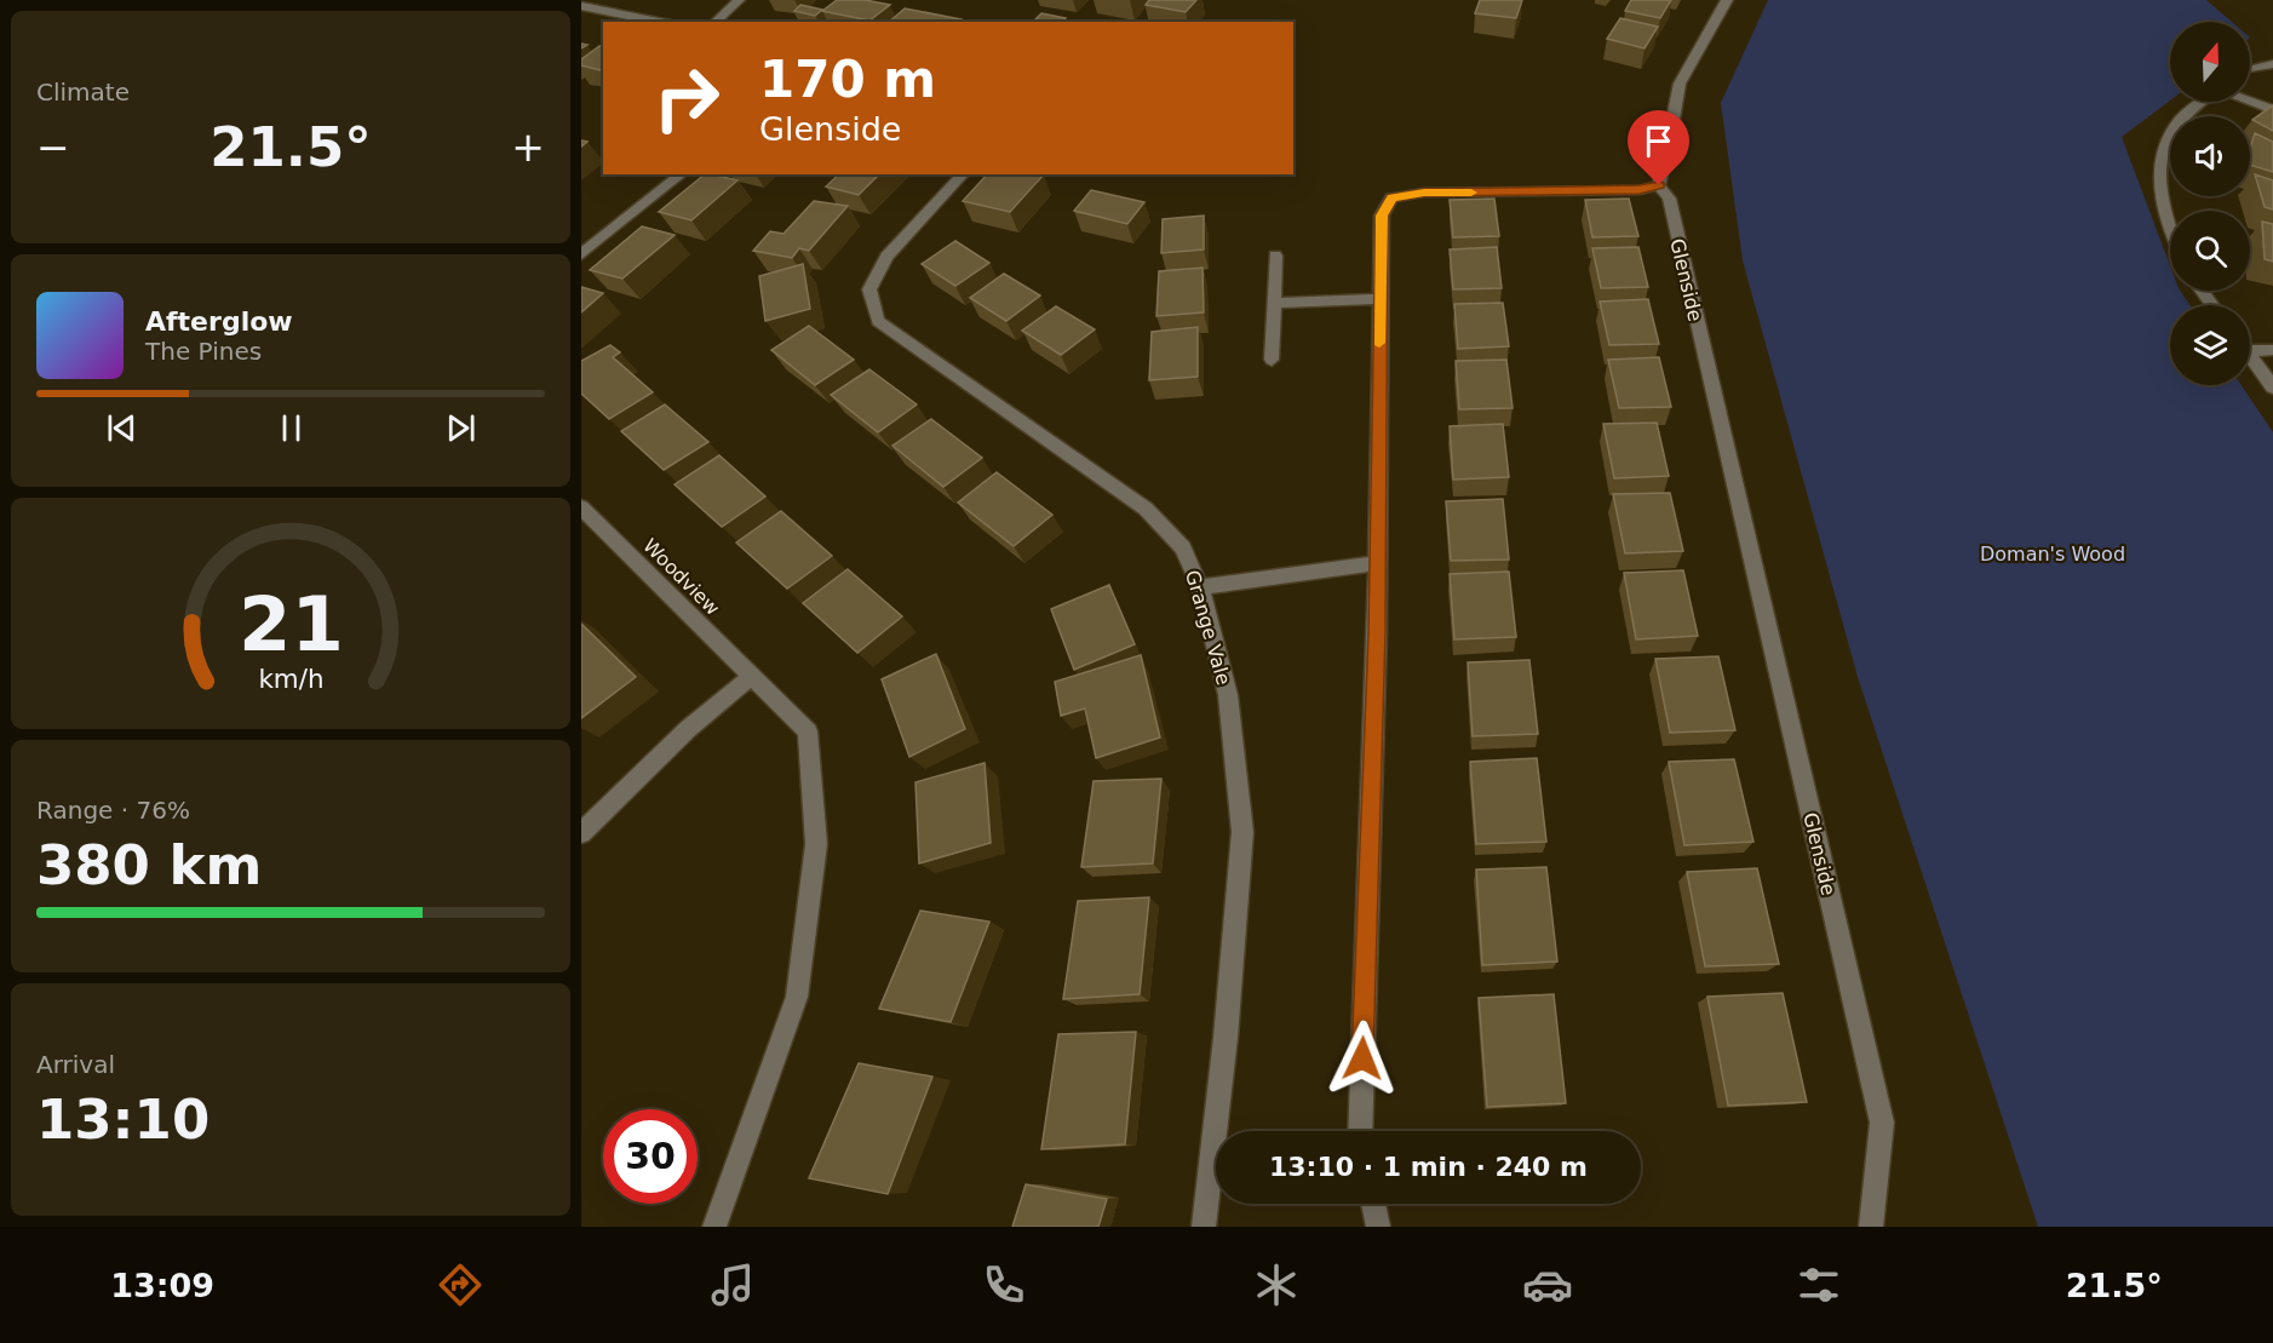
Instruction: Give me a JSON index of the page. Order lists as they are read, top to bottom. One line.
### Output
{"streets":{"street":["Glenside","Woodview","Grange Vale"]},"parks":["Doman's Wood"],"north":"top","page":{"tile":["Climate",["Range · 76%","380 km"],["Arrival","13:10"]],"turn":["170 m","Glenside"],"heat":["−","21.5°","+"],"song":["Afterglow","The Pines"],"limit":"30","trip":"13:10 · 1 min · 240 m","tabs":["13:09","21.5°"],"gauge":["21","km/h"]}}
